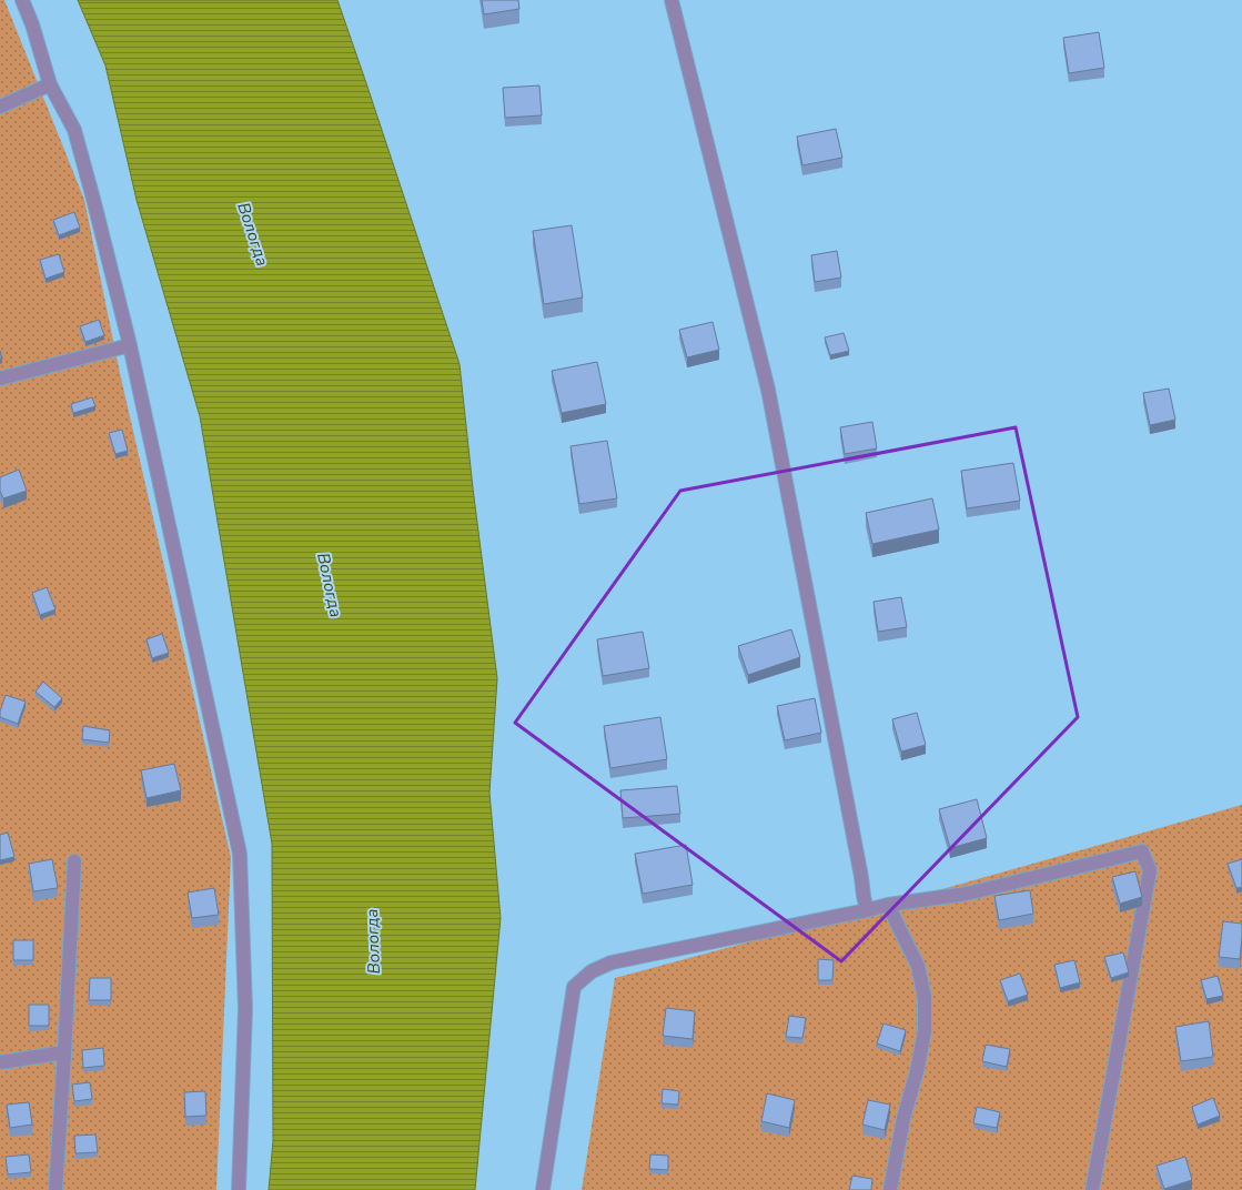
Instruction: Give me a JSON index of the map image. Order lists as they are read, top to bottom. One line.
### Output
{"water":["Вологда"]}
